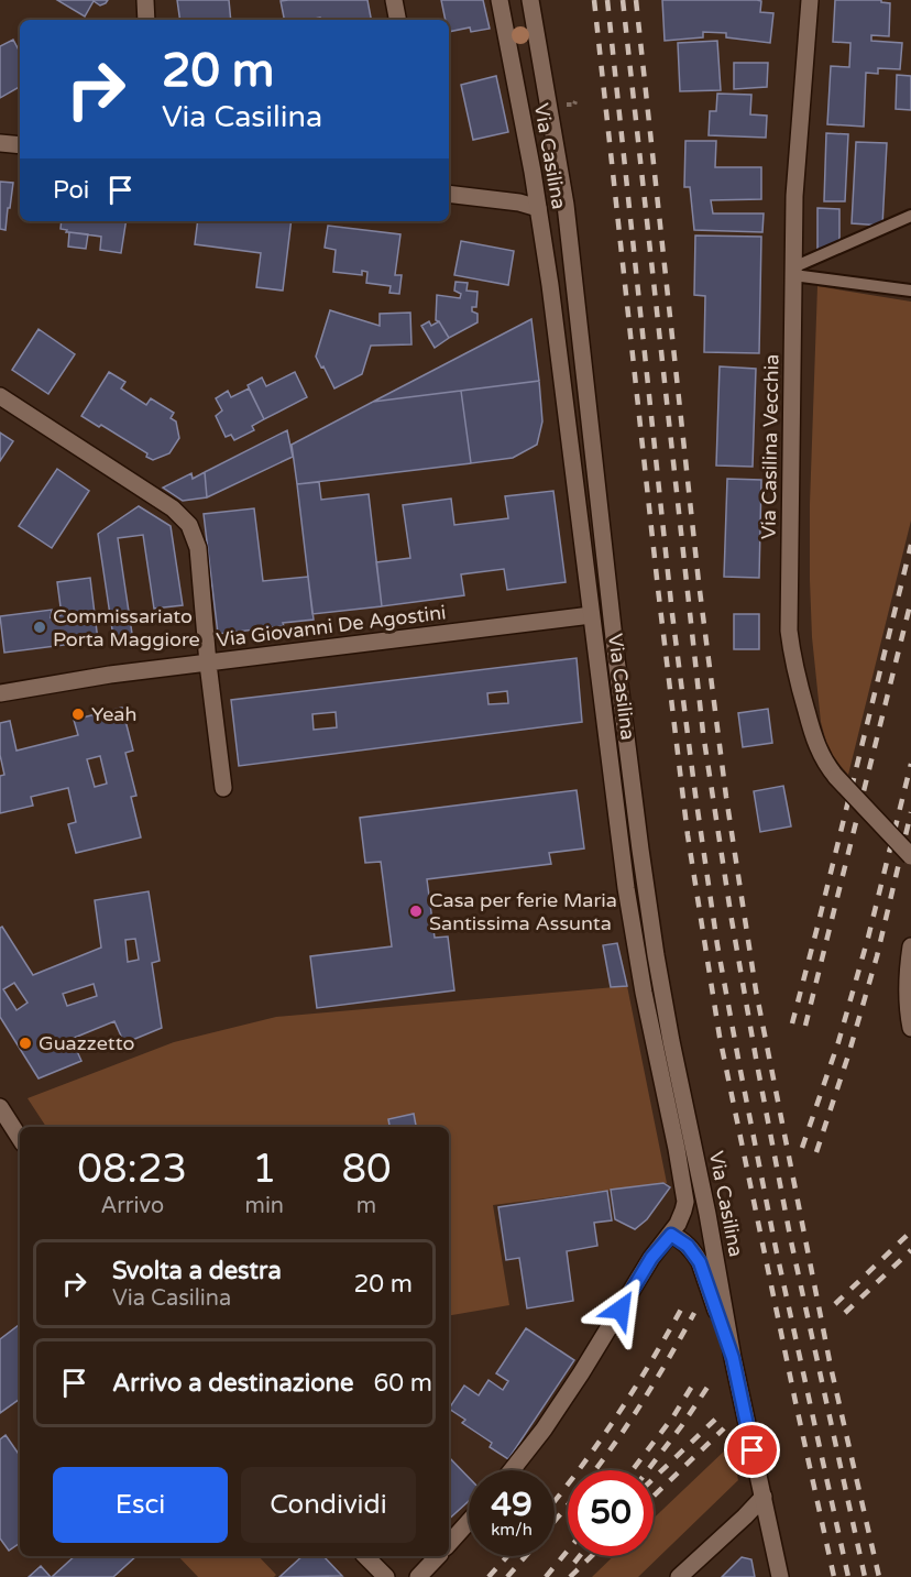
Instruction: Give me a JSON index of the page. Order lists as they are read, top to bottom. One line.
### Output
{"streets":{"main road":["Via Casilina","Via Casilina Vecchia","Via Giovanni De Agostini"]},"crossings":[["Via Casilina","Via Giovanni De Agostini"]],"places":["Commissariato Porta Maggiore","Yeah","Casa per ferie Maria Santissima Assunta","Guazzetto"],"page":{"turn":["20 m","Via Casilina"],"then":"Poi","eta":["08:23","Arrivo","1","min","80","m"],"list":[{"name":"Svolta a destra","note":"Via Casilina","value":"20 m"},{"name":"Arrivo a destinazione","value":"60 m"}],"buttons":["Esci","Condividi"],"speed":"49 km/h","limit":"50"}}
